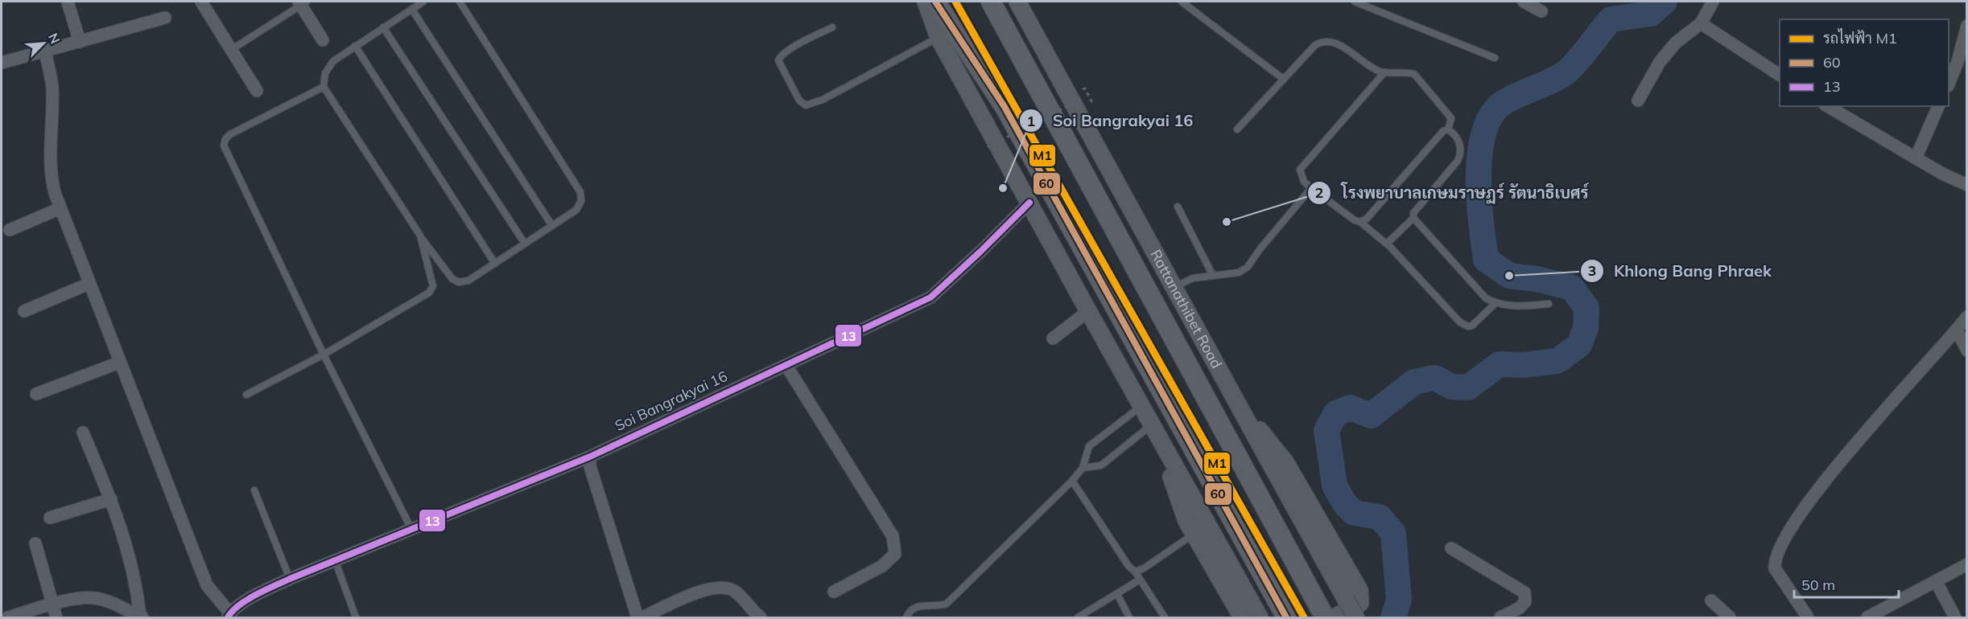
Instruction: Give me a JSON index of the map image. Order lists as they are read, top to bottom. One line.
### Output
{"streets":{"main road":["Rattanathibet Road"],"street":["Soi Bangrakyai 16"]},"places":["Soi Bangrakyai 16","โรงพยาบาลเกษมราษฏร์ รัตนาธิเบศร์","Khlong Bang Phraek"],"lines":["metro line M1","transit line 60","transit line 13"],"legend":["รถไฟฟ้า M1","60","13"],"scale_bar":"50 m","north":"top right"}
